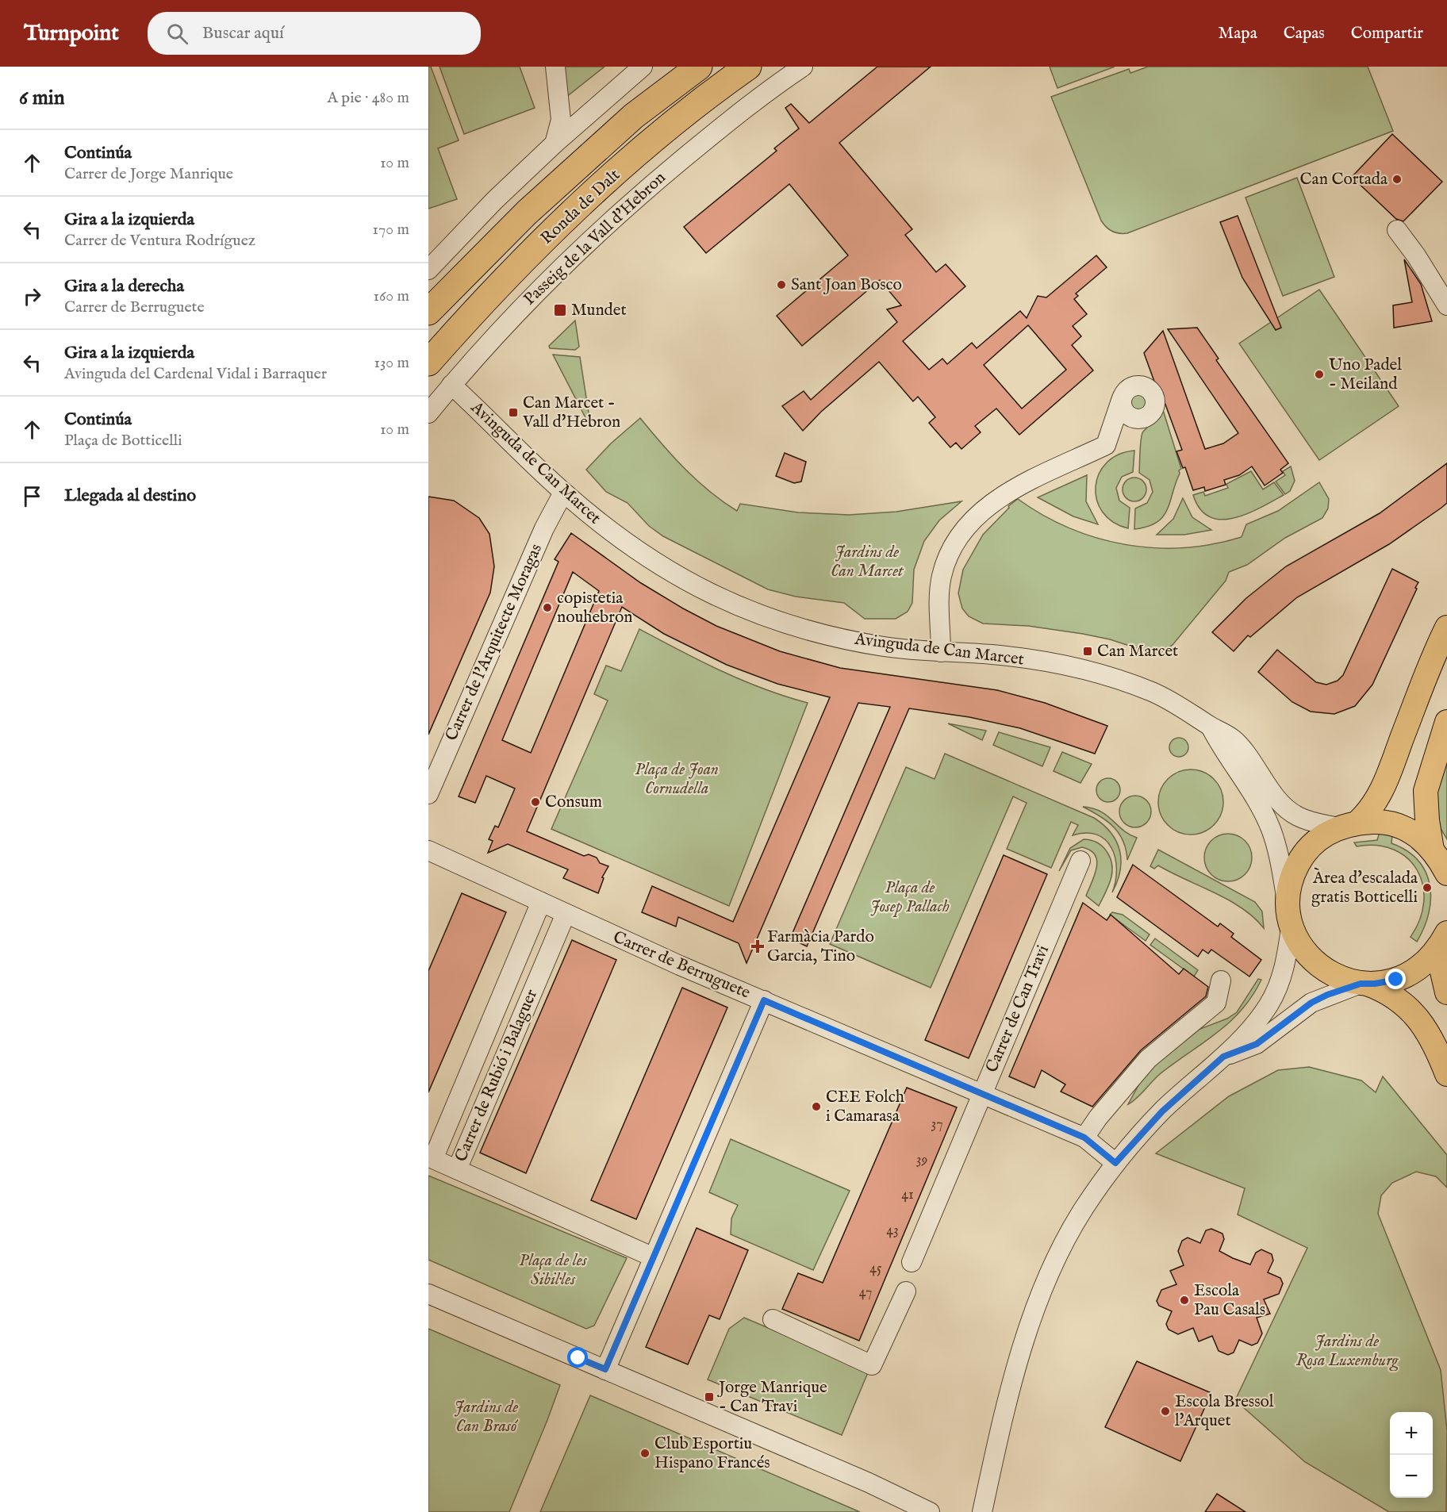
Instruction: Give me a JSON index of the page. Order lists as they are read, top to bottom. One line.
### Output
{"streets":{"highway":["Ronda de Dalt"],"street":["Passeig de la Vall d'Hebron","Avinguda de Can Marcet","Carrer de l'Arquitecte Moragas","Carrer de Berruguete","Carrer de Can Travi","Carrer de Rubió i Balaguer"]},"crossings":[["Passeig de la Vall d'Hebron","Avinguda de Can Marcet"],["Avinguda de Can Marcet","Carrer de l'Arquitecte Moragas"],["Avinguda de Can Marcet","Carrer de Berruguete"],["Carrer de Berruguete","Carrer de Can Travi"],["Carrer de Berruguete","Carrer de Rubió i Balaguer"]],"parks":["Jardins de Can Marcet","Plaça de Joan Cornudella","Plaça de Josep Pallach","Plaça de les Sibil·les","Jardins de Rosa Luxemburg","Jardins de Can Brasó"],"places":{"other":["Can Cortada","Sant Joan Bosco","Uno Padel - Meiland","copistetia nouhebron","Consum","Àrea d'escalada gratis Botticelli","CEE Folch i Camarasa","Escola Pau Casals","Escola Bressol l'Arquet","Club Esportiu Hispano Francés"],"transit":["Mundet","Can Marcet - Vall d'Hebron","Can Marcet","Jorge Manrique - Can Travi"],"health":["Farmàcia Pardo Garcia, Tino"]},"house_numbers":["37","39","41","43","45","47"],"page":{"header":"Turnpoint","search":"Buscar aquí","nav":["Mapa","Capas","Compartir"],"heading":["6 min","A pie · 480 m"],"list":[["Continúa","Carrer de Jorge Manrique","10 m"],["Gira a la izquierda","Carrer de Ventura Rodríguez","170 m"],["Gira a la derecha","Carrer de Berruguete","160 m"],["Gira a la izquierda","Avinguda del Cardenal Vidal i Barraquer","130 m"],["Continúa","Plaça de Botticelli","10 m"],"Llegada al destino"],"map_buttons":["+","−"]}}
